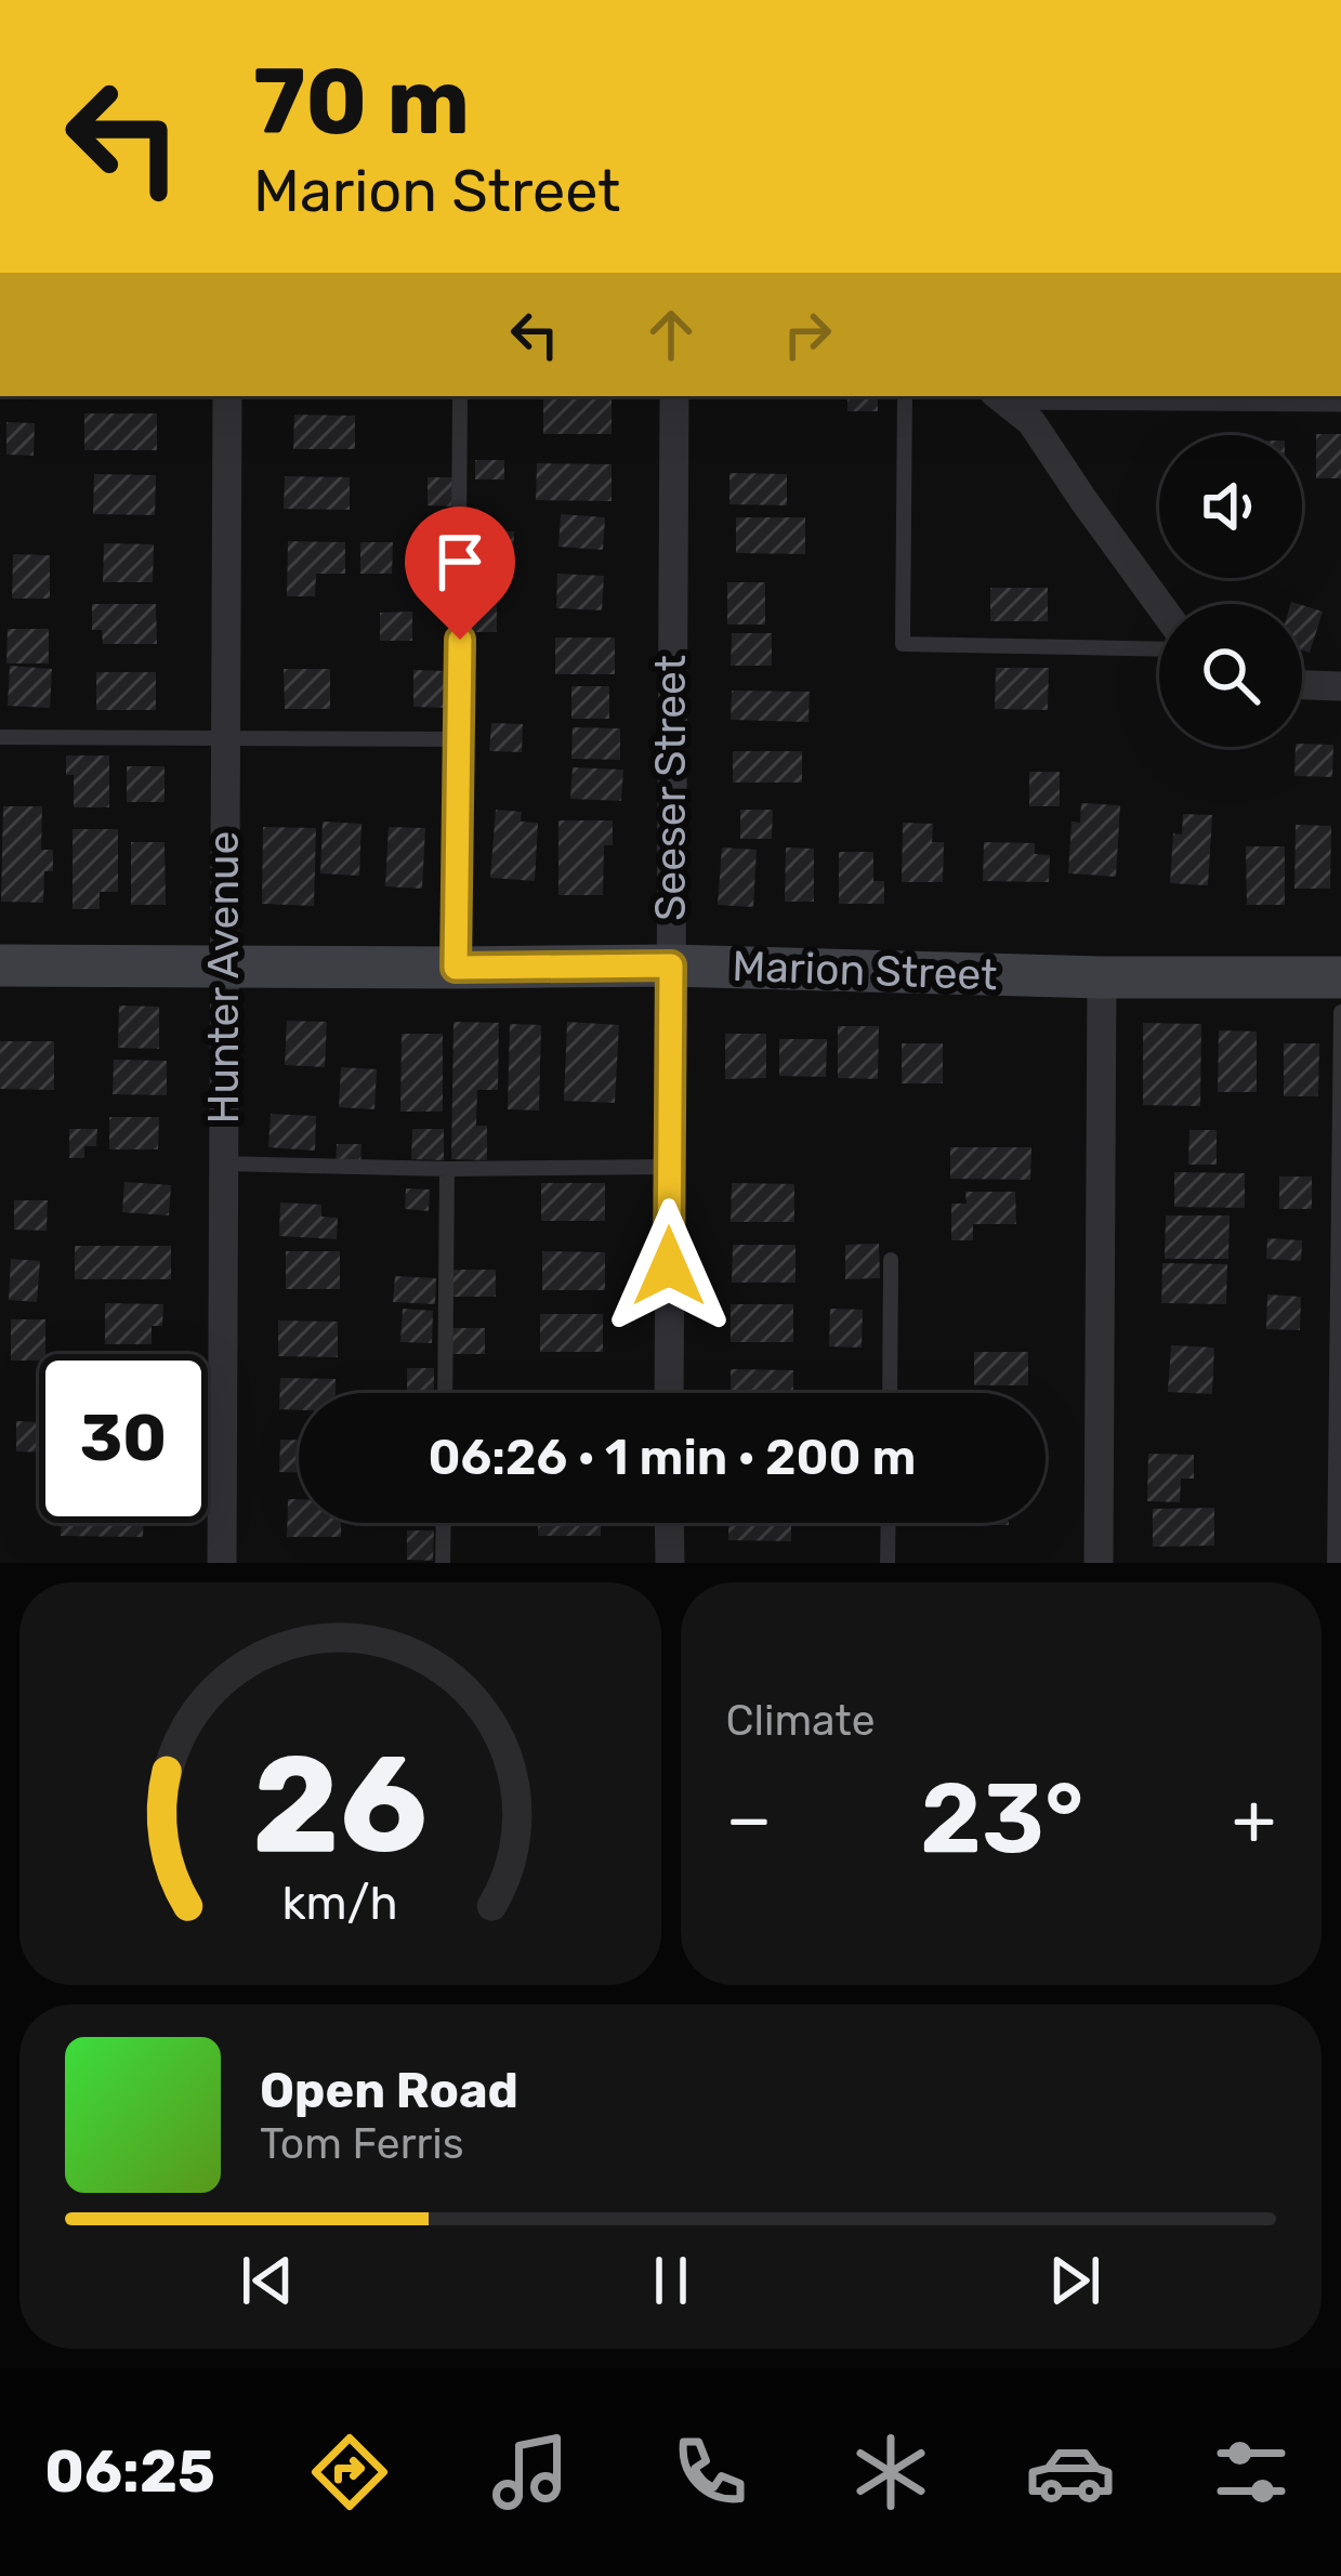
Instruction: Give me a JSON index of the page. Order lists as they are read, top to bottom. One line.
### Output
{"streets":{"street":["Seeser Street","Marion Street","Hunter Avenue"]},"crossings":[["Seeser Street","Marion Street"],["Marion Street","Hunter Avenue"]],"page":{"turn":["70 m","Marion Street"],"limit":"30","trip":"06:26 · 1 min · 200 m","tile":"Climate","heat":["−","23°","+"],"song":["Open Road","Tom Ferris"],"tabs":"06:25","gauge":["26","km/h"]}}
